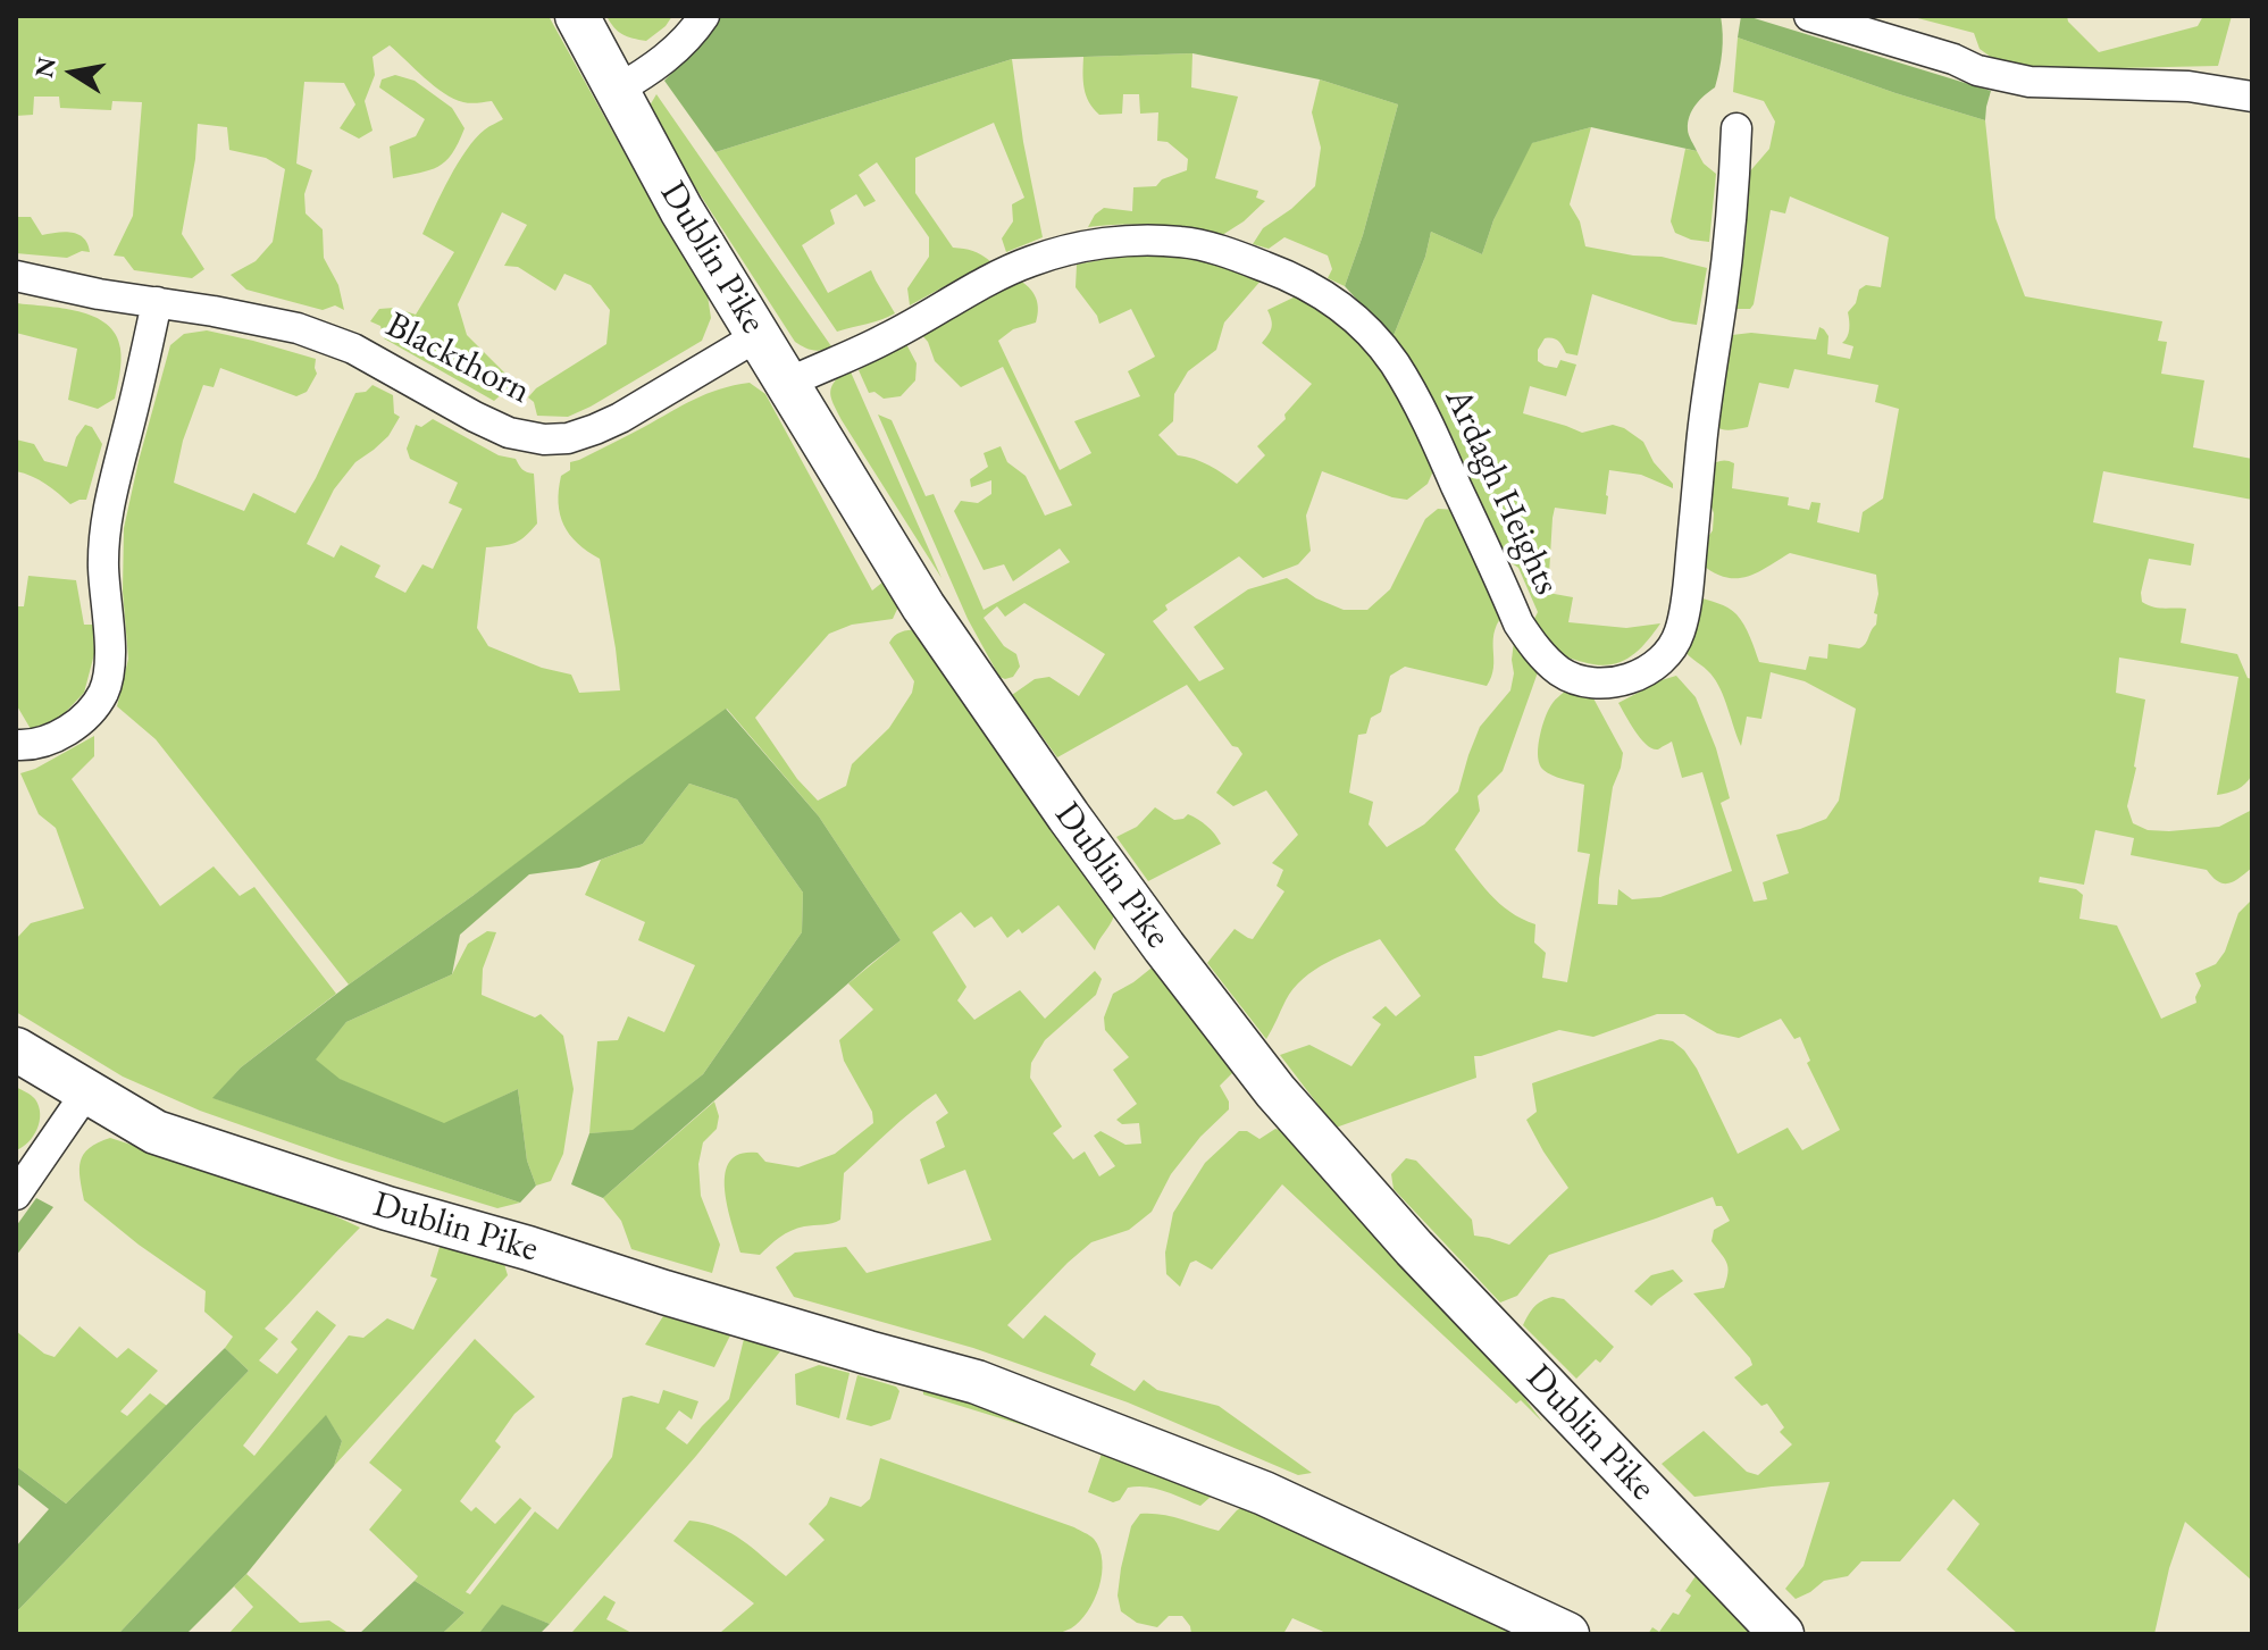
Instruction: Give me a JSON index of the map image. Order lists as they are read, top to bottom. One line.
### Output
{"streets":{"street":["Dublin Pike","Blackthorn","Ardagh Heights"]},"crossings":[["Dublin Pike","Blackthorn"],["Dublin Pike","Ardagh Heights"]],"north":"left"}
